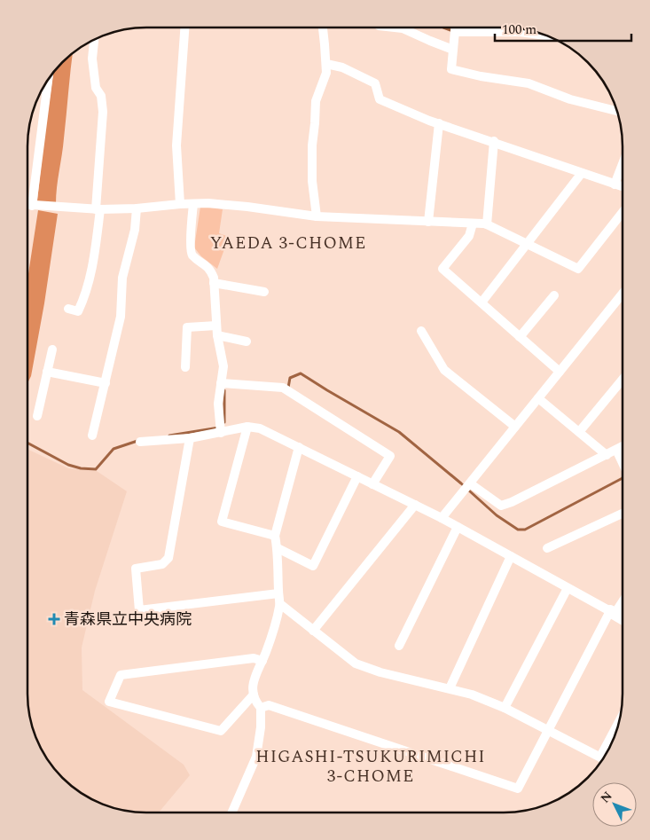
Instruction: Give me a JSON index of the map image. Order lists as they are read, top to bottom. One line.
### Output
{"districts":["YAEDA 3-CHOME","HIGASHI-TSUKURIMICHI 3-CHOME"],"places":{"health":["青森県立中央病院"]},"scale_bar":"100 m","north":"top left"}
